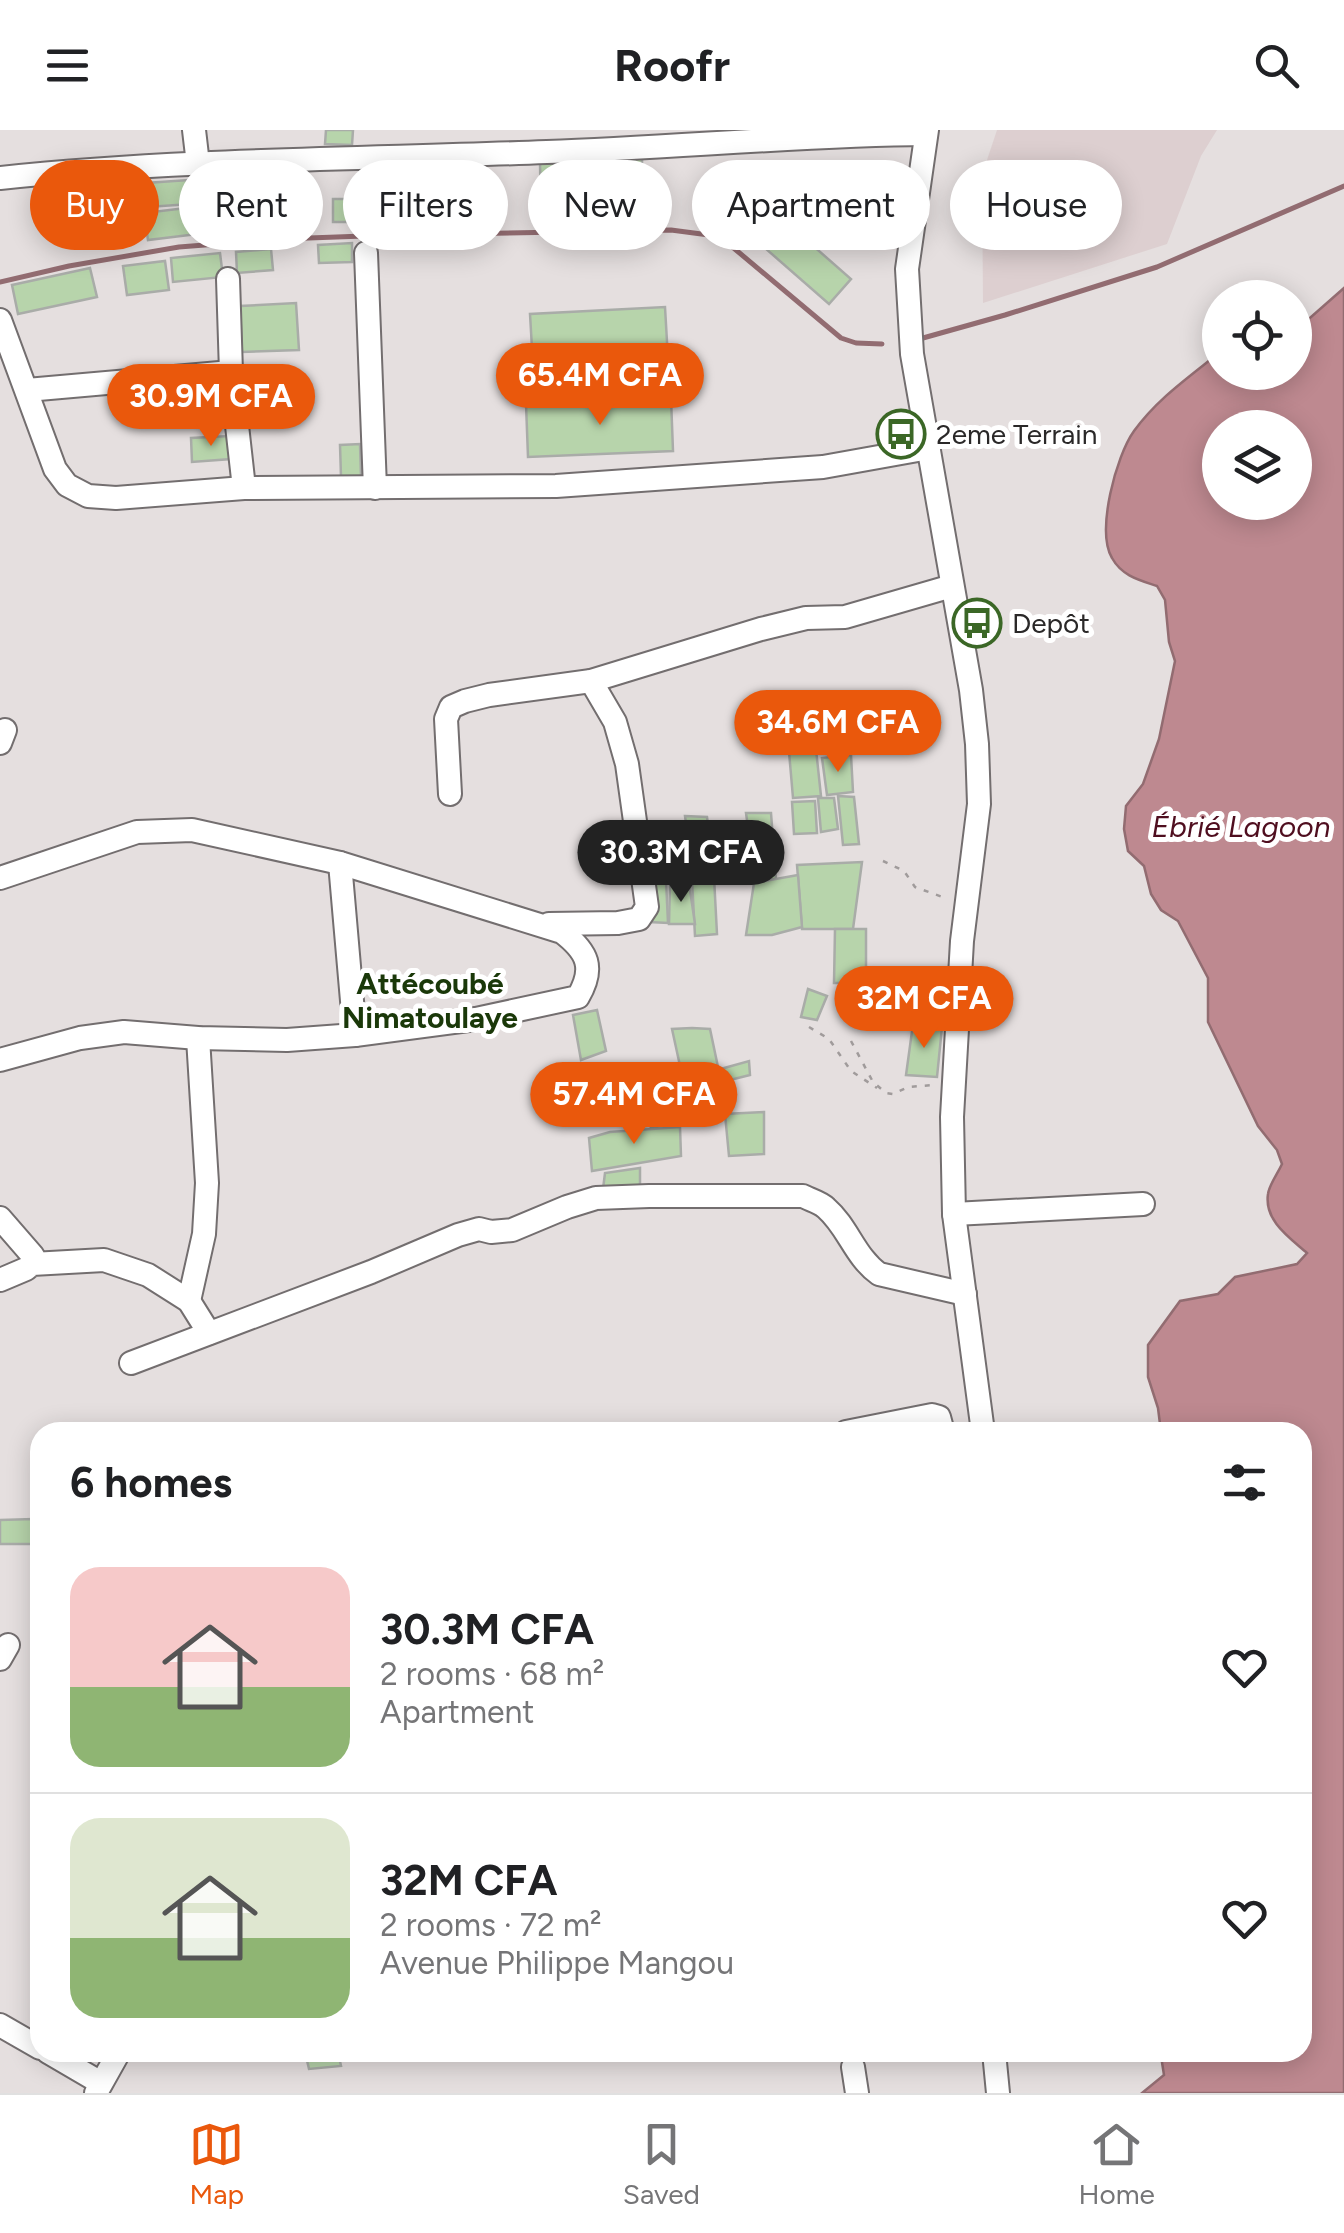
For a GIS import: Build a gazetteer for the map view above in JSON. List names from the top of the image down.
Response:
{
  "districts": ["Attécoubé Nimatoulaye"],
  "water": ["Ébrié Lagoon"],
  "places": {
    "bus stop": ["2eme Terrain", "Depôt"]
  },
  "page": {
    "header": "Roofr",
    "chip": [
      "Buy",
      "Rent",
      "Filters",
      "New",
      "Apartment",
      "House"
    ],
    "price": [
      "65.4M CFA",
      "30.9M CFA",
      "34.6M CFA",
      "30.3M CFA",
      "32M CFA",
      "57.4M CFA"
    ],
    "heading": "6 homes",
    "list": [
      {
        "name": "30.3M CFA",
        "note": "2 rooms · 68 m² · Apartment"
      },
      {
        "name": "32M CFA",
        "note": "2 rooms · 72 m² · Avenue Philippe Mangou"
      }
    ],
    "tabs": ["Map", "Saved", "Home"]
  }
}
